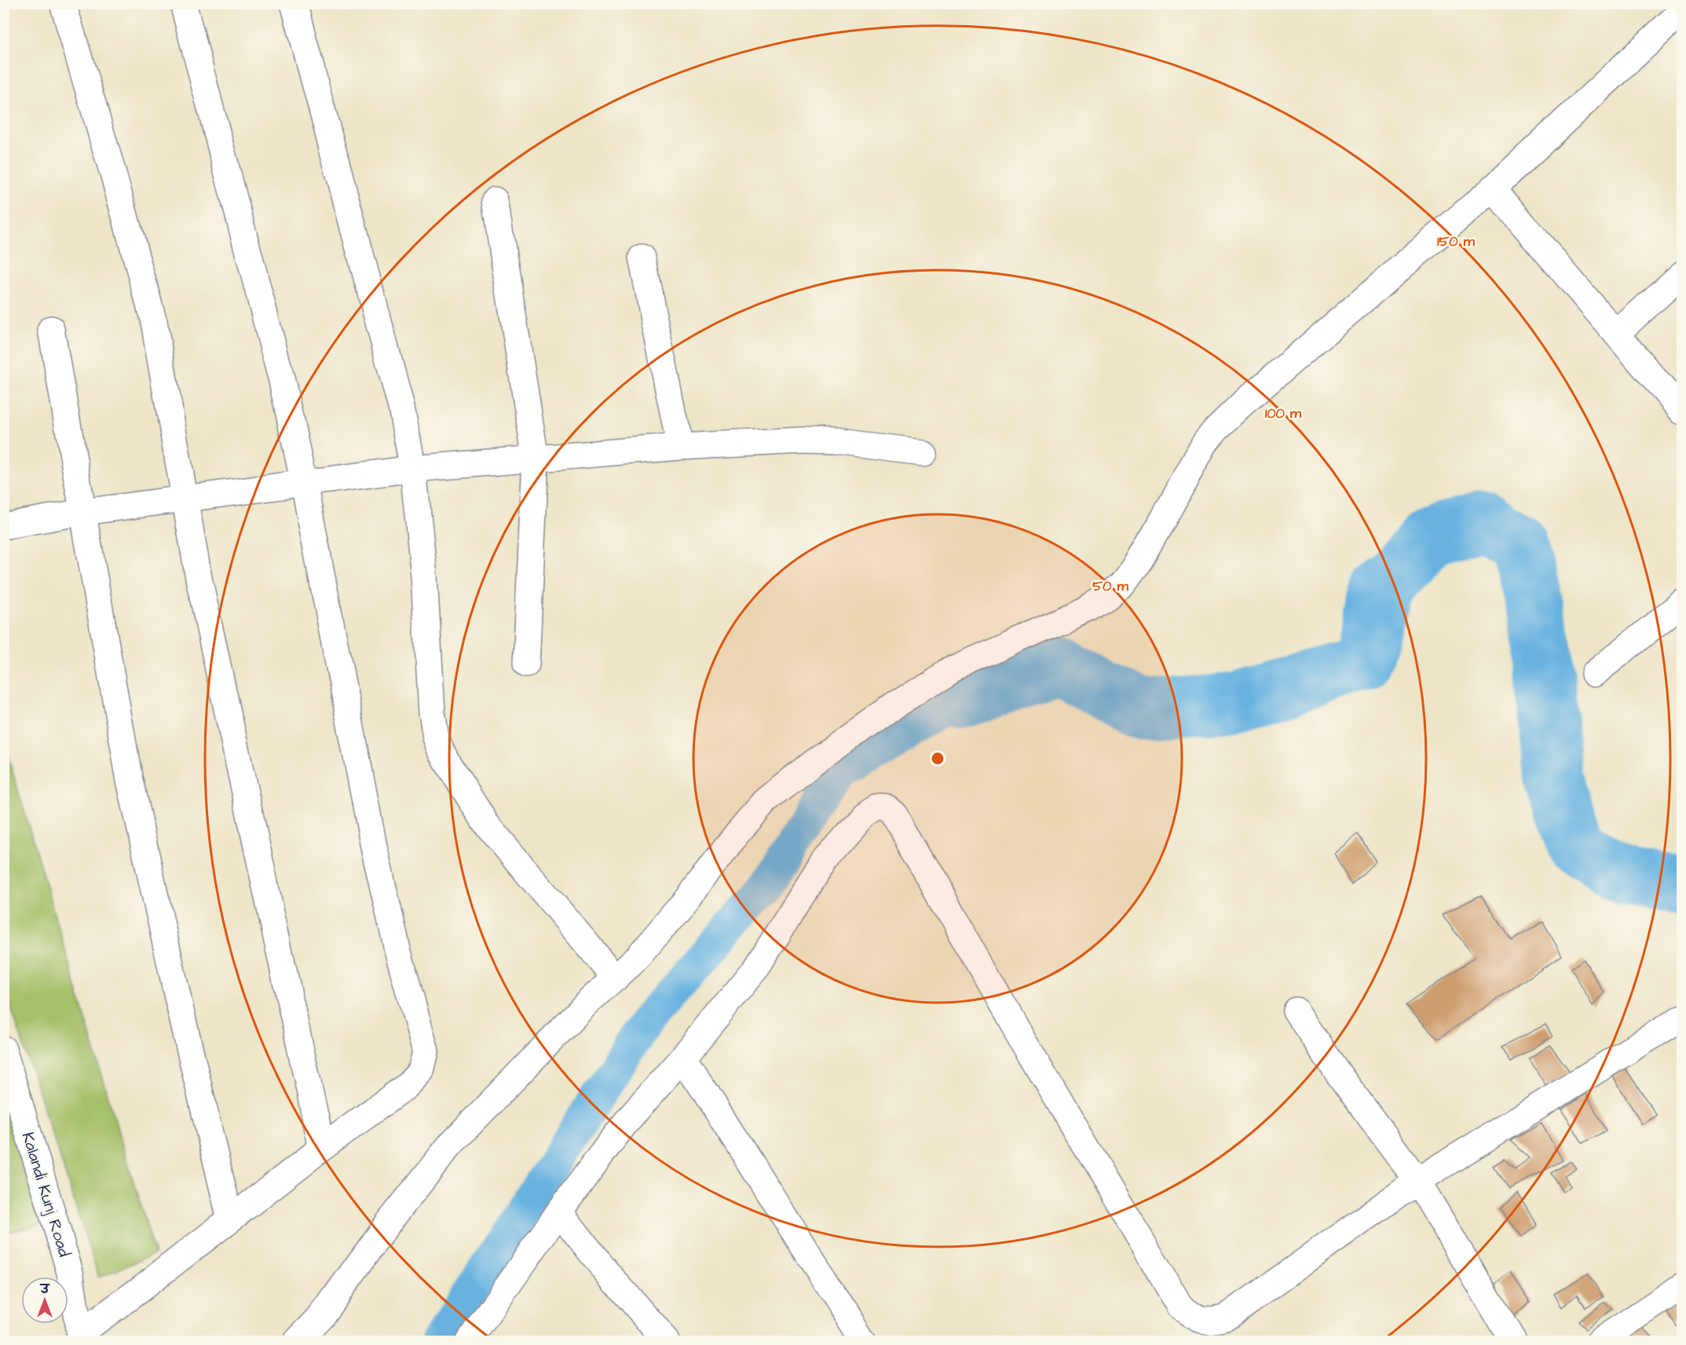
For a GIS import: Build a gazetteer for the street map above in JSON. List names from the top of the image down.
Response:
{
  "streets": {
    "street": ["Kalandi Kunj Road"]
  },
  "north": "top",
  "rings": ["150 m", "100 m", "50 m"]
}
